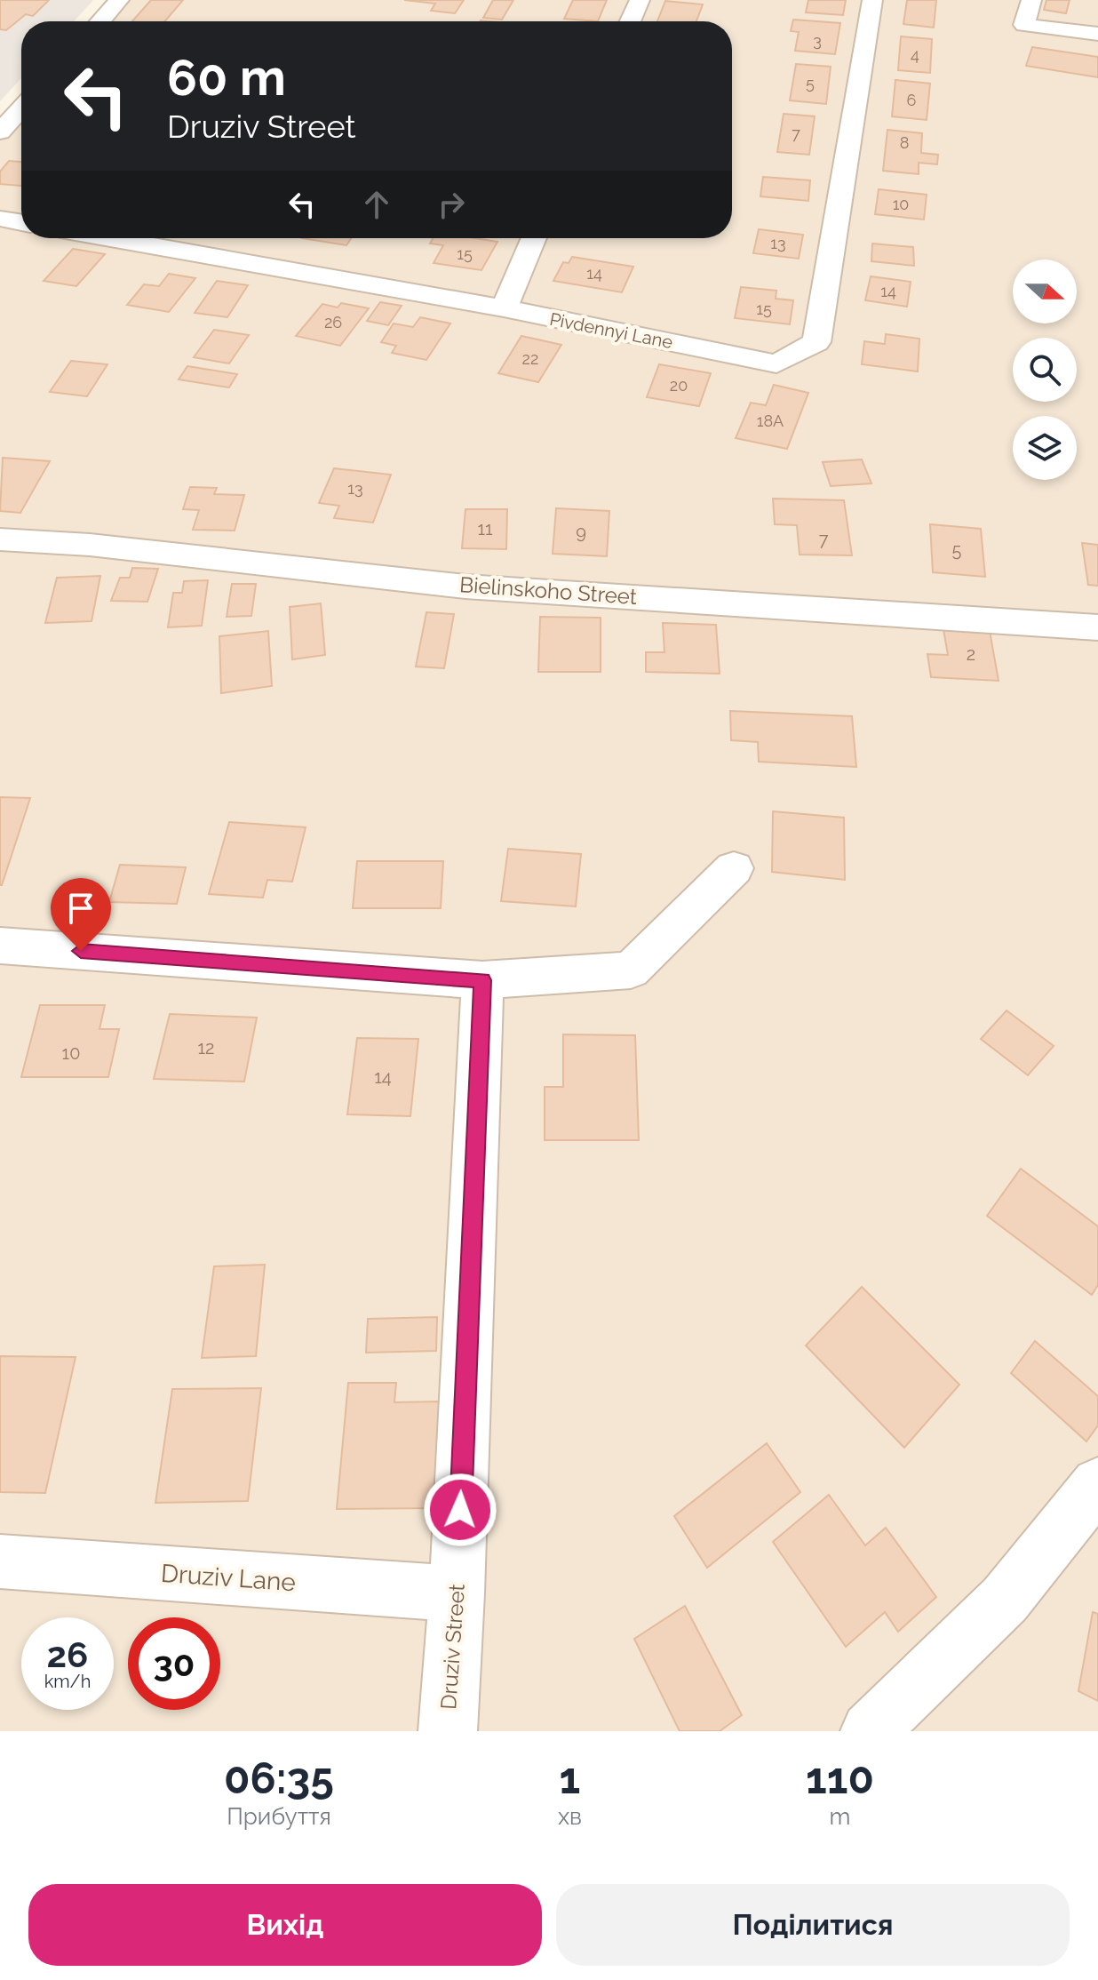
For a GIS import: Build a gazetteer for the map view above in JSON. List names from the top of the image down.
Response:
{
  "streets": {
    "street": [
      "Pivdennyi Lane",
      "Bielinskoho Street",
      "Druziv Lane",
      "Druziv Street"
    ]
  },
  "crossings": [
    ["Druziv Lane", "Druziv Street"]
  ],
  "house_numbers": [
    "3",
    "4",
    "5",
    "6",
    "7",
    "8",
    "10",
    "13",
    "15",
    "14",
    "14",
    "15",
    "26",
    "22",
    "20",
    "18А",
    "13",
    "11",
    "9",
    "7",
    "5",
    "2",
    "12",
    "10",
    "14"
  ],
  "north": "right",
  "page": {
    "turn": ["60 m", "Druziv Street"],
    "speed": "26 km/h",
    "limit": "30",
    "eta": [
      "06:35",
      "Прибуття",
      "1",
      "хв",
      "110",
      "m"
    ],
    "buttons": ["Вихід", "Поділитися"]
  }
}
